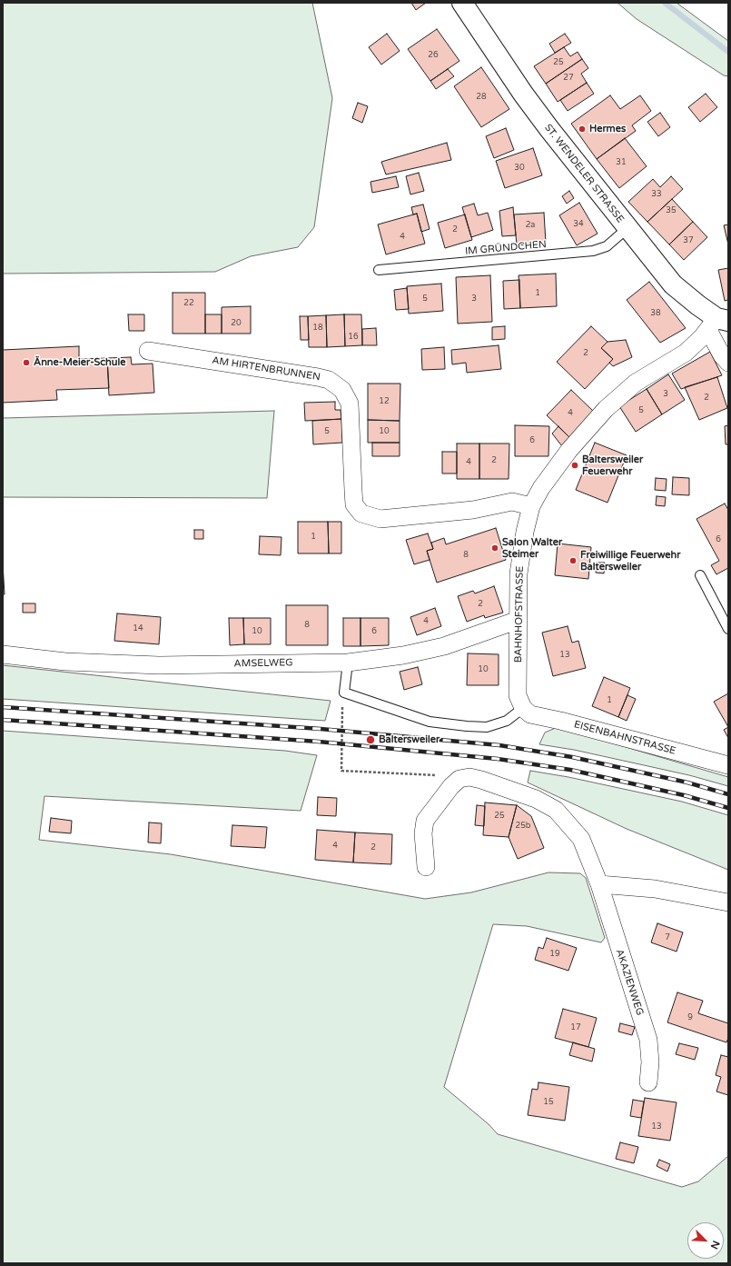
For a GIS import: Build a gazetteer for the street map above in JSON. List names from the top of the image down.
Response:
{
  "streets": {
    "main road": ["ST. WENDELER STRASSE"],
    "street": [
      "AM HIRTENBRUNNEN",
      "BAHNHOFSTRASSE",
      "AMSELWEG",
      "EISENBAHNSTRASSE",
      "AKAZIENWEG"
    ],
    "lane": ["IM GRÜNDCHEN"]
  },
  "crossings": [
    ["ST. WENDELER STRASSE", "IM GRÜNDCHEN"],
    ["ST. WENDELER STRASSE", "BAHNHOFSTRASSE"],
    ["AM HIRTENBRUNNEN", "BAHNHOFSTRASSE"],
    ["BAHNHOFSTRASSE", "AMSELWEG"],
    ["BAHNHOFSTRASSE", "EISENBAHNSTRASSE"]
  ],
  "places": [
    "Hermes",
    "Änne-Meier-Schule",
    "Baltersweiler Feuerwehr",
    "Salon Walter Steimer",
    "Freiwillige Feuerwehr Baltersweiler",
    "Baltersweiler"
  ],
  "house_numbers": [
    "26",
    "25",
    "27",
    "28",
    "31",
    "30",
    "33",
    "35",
    "34",
    "2a",
    "2",
    "4",
    "37",
    "1",
    "5",
    "3",
    "22",
    "38",
    "20",
    "18",
    "16",
    "2",
    "3",
    "2",
    "12",
    "5",
    "4",
    "5",
    "10",
    "6",
    "2",
    "4",
    "1",
    "6",
    "8",
    "2",
    "4",
    "8",
    "14",
    "10",
    "6",
    "13",
    "10",
    "1",
    "25",
    "25b",
    "4",
    "2",
    "7",
    "19",
    "9",
    "17",
    "15",
    "13"
  ],
  "north": "bottom right"
}
